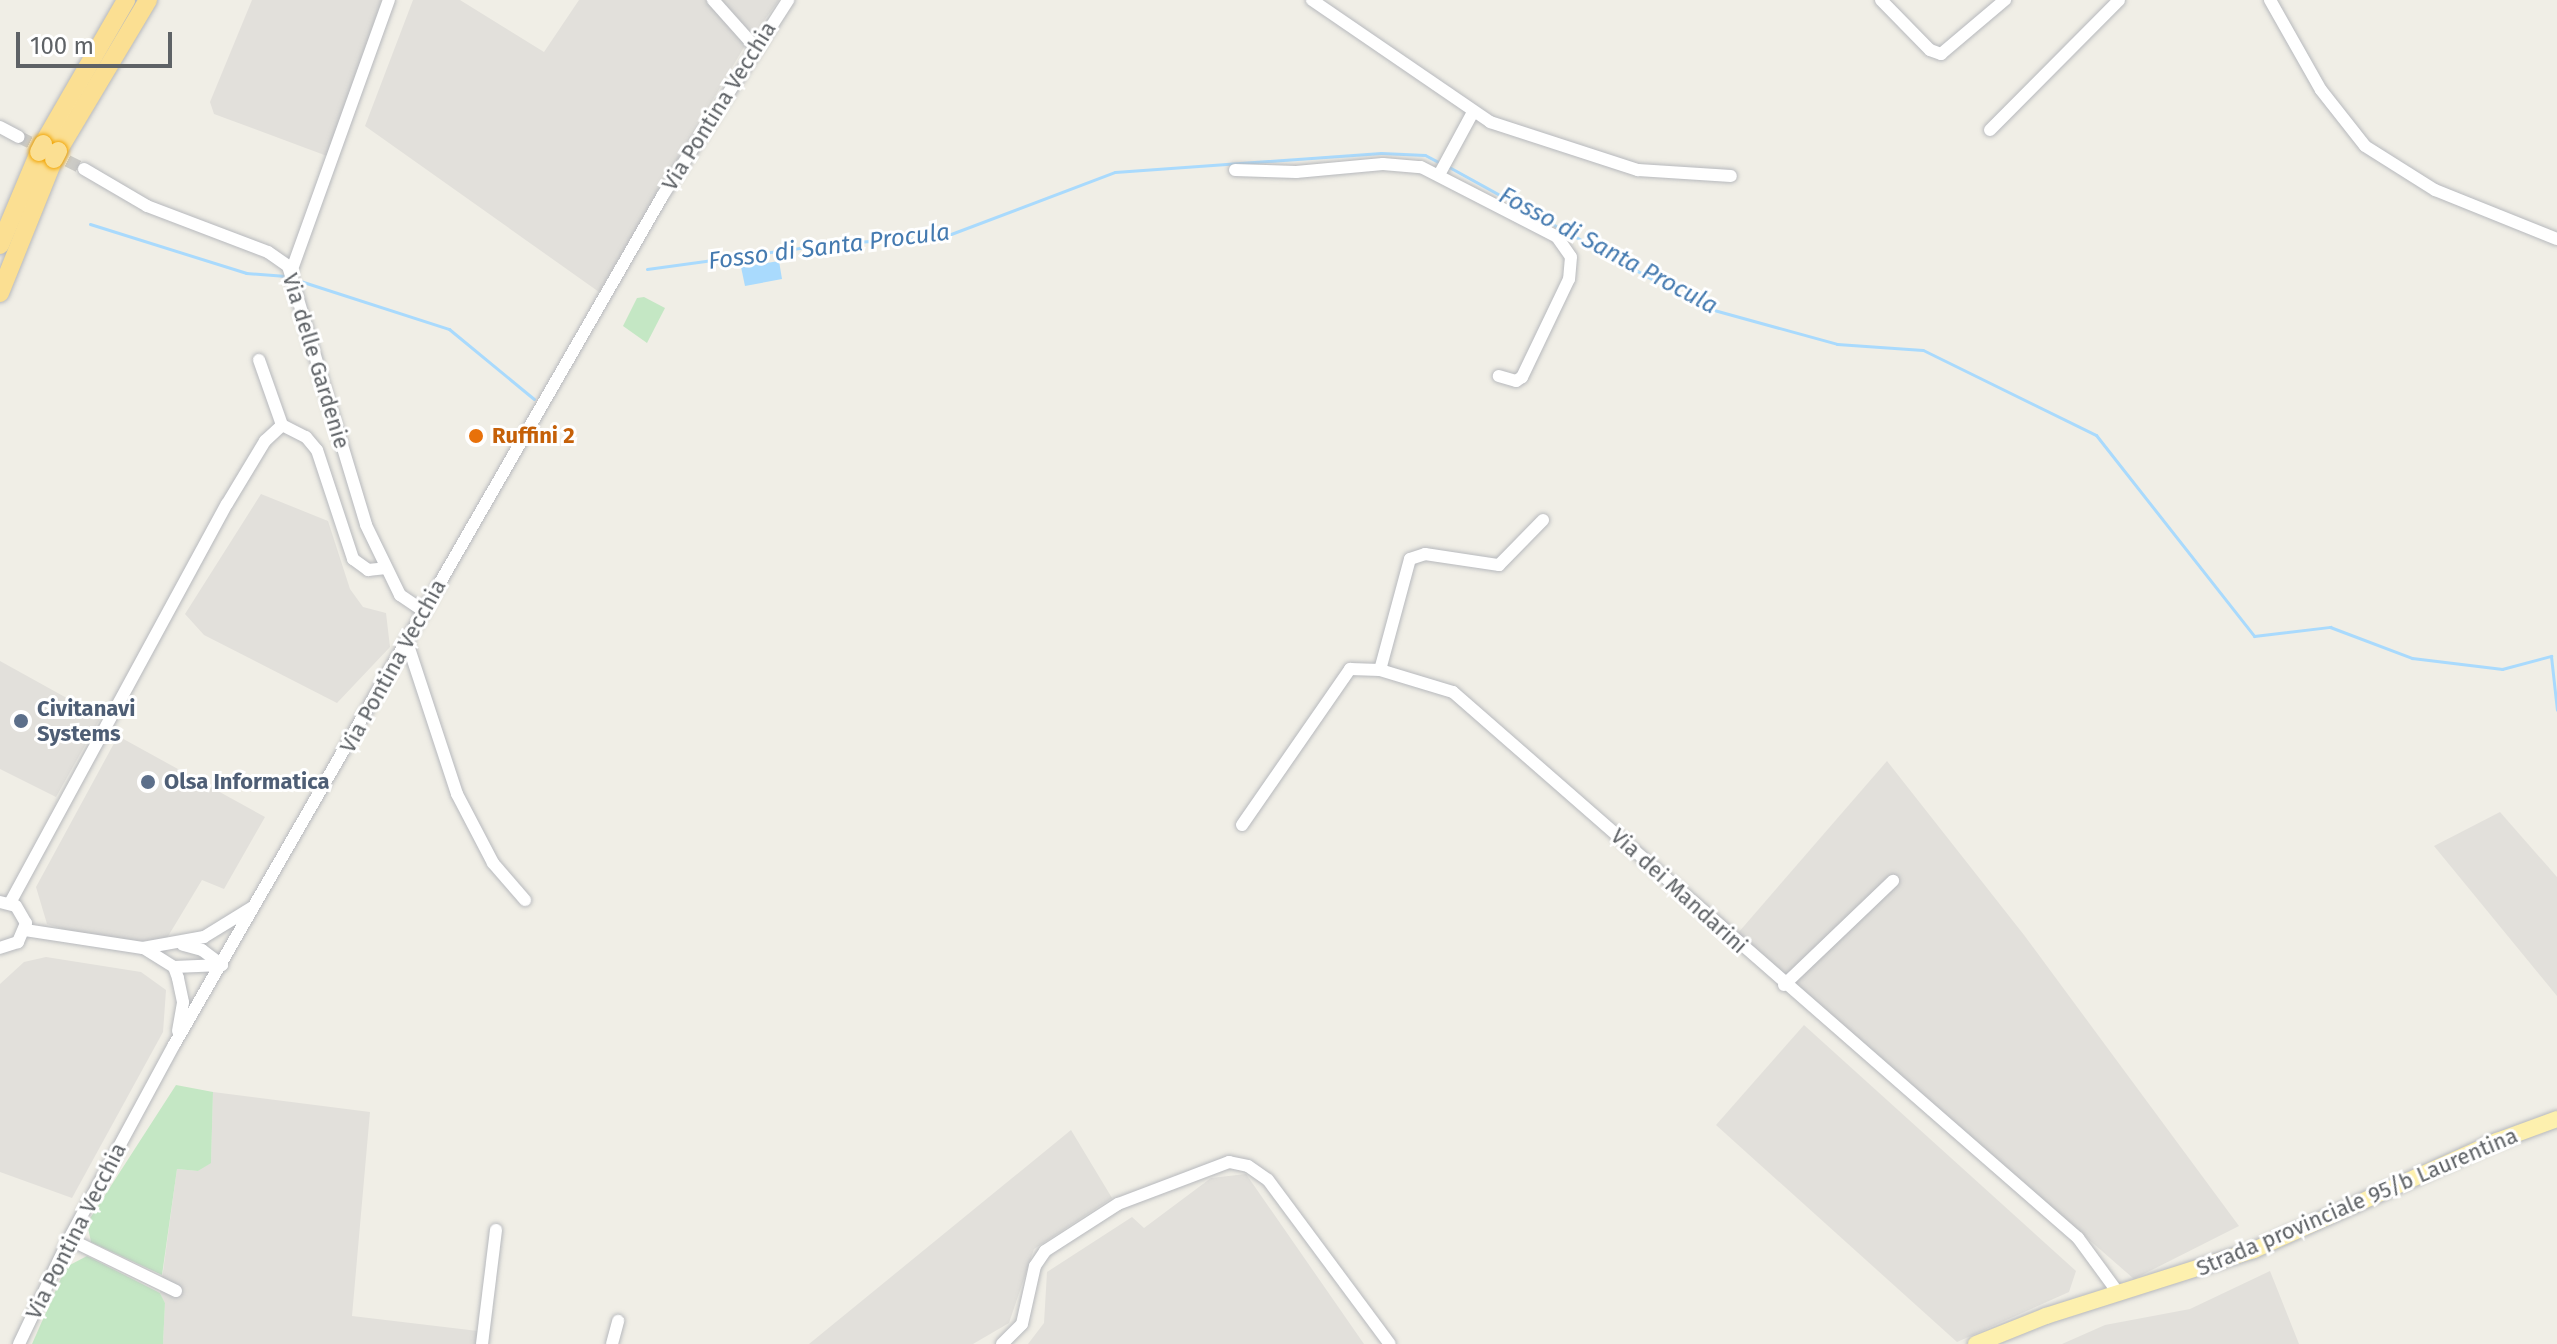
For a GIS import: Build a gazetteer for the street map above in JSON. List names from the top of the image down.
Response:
{
  "streets": {
    "main road": ["Strada provinciale 95/b Laurentina"],
    "street": ["Via Pontina Vecchia", "Via delle Gardenie", "Via dei Mandarini"]
  },
  "crossings": [
    ["Via Pontina Vecchia", "Via delle Gardenie"],
    ["Via dei Mandarini", "Strada provinciale 95/b Laurentina"]
  ],
  "water": ["Fosso di Santa Procula"],
  "places": ["Ruffini 2", "Civitanavi Systems", "Olsa Informatica"],
  "scale_bar": "100 m"
}
